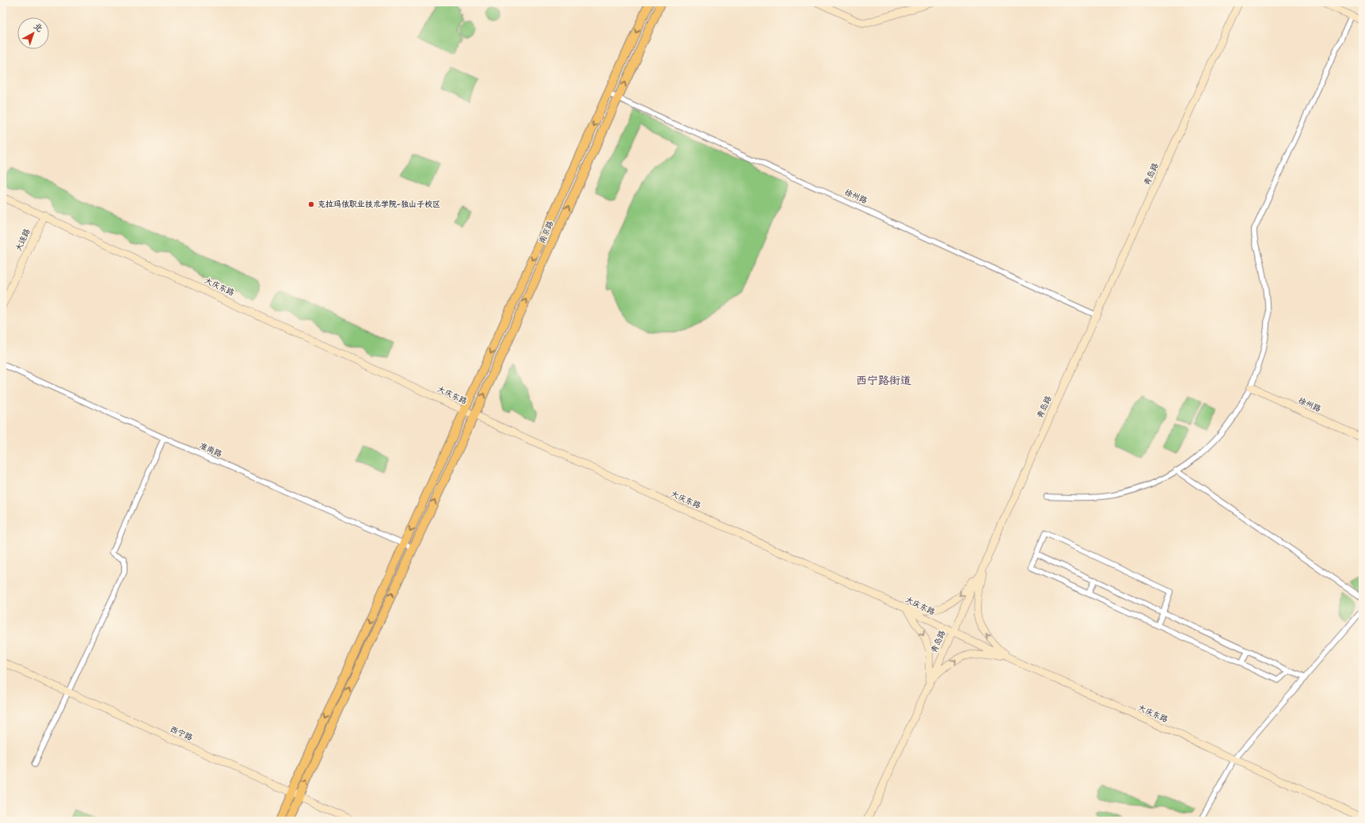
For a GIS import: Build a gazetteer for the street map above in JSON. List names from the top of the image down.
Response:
{
  "streets": {
    "main road": ["南京路"],
    "street": [
      "青岛路",
      "徐州路",
      "大连路",
      "大庆东路",
      "准南路",
      "西宁路"
    ]
  },
  "crossings": [
    ["青岛路", "徐州路"],
    ["青岛路", "大庆东路"],
    ["徐州路", "南京路"],
    ["南京路", "大庆东路"],
    ["南京路", "准南路"],
    ["南京路", "西宁路"],
    ["大连路", "大庆东路"]
  ],
  "districts": ["西宁路街道"],
  "places": ["克拉玛依职业技术学院-独山子校区"],
  "north": "top right"
}
